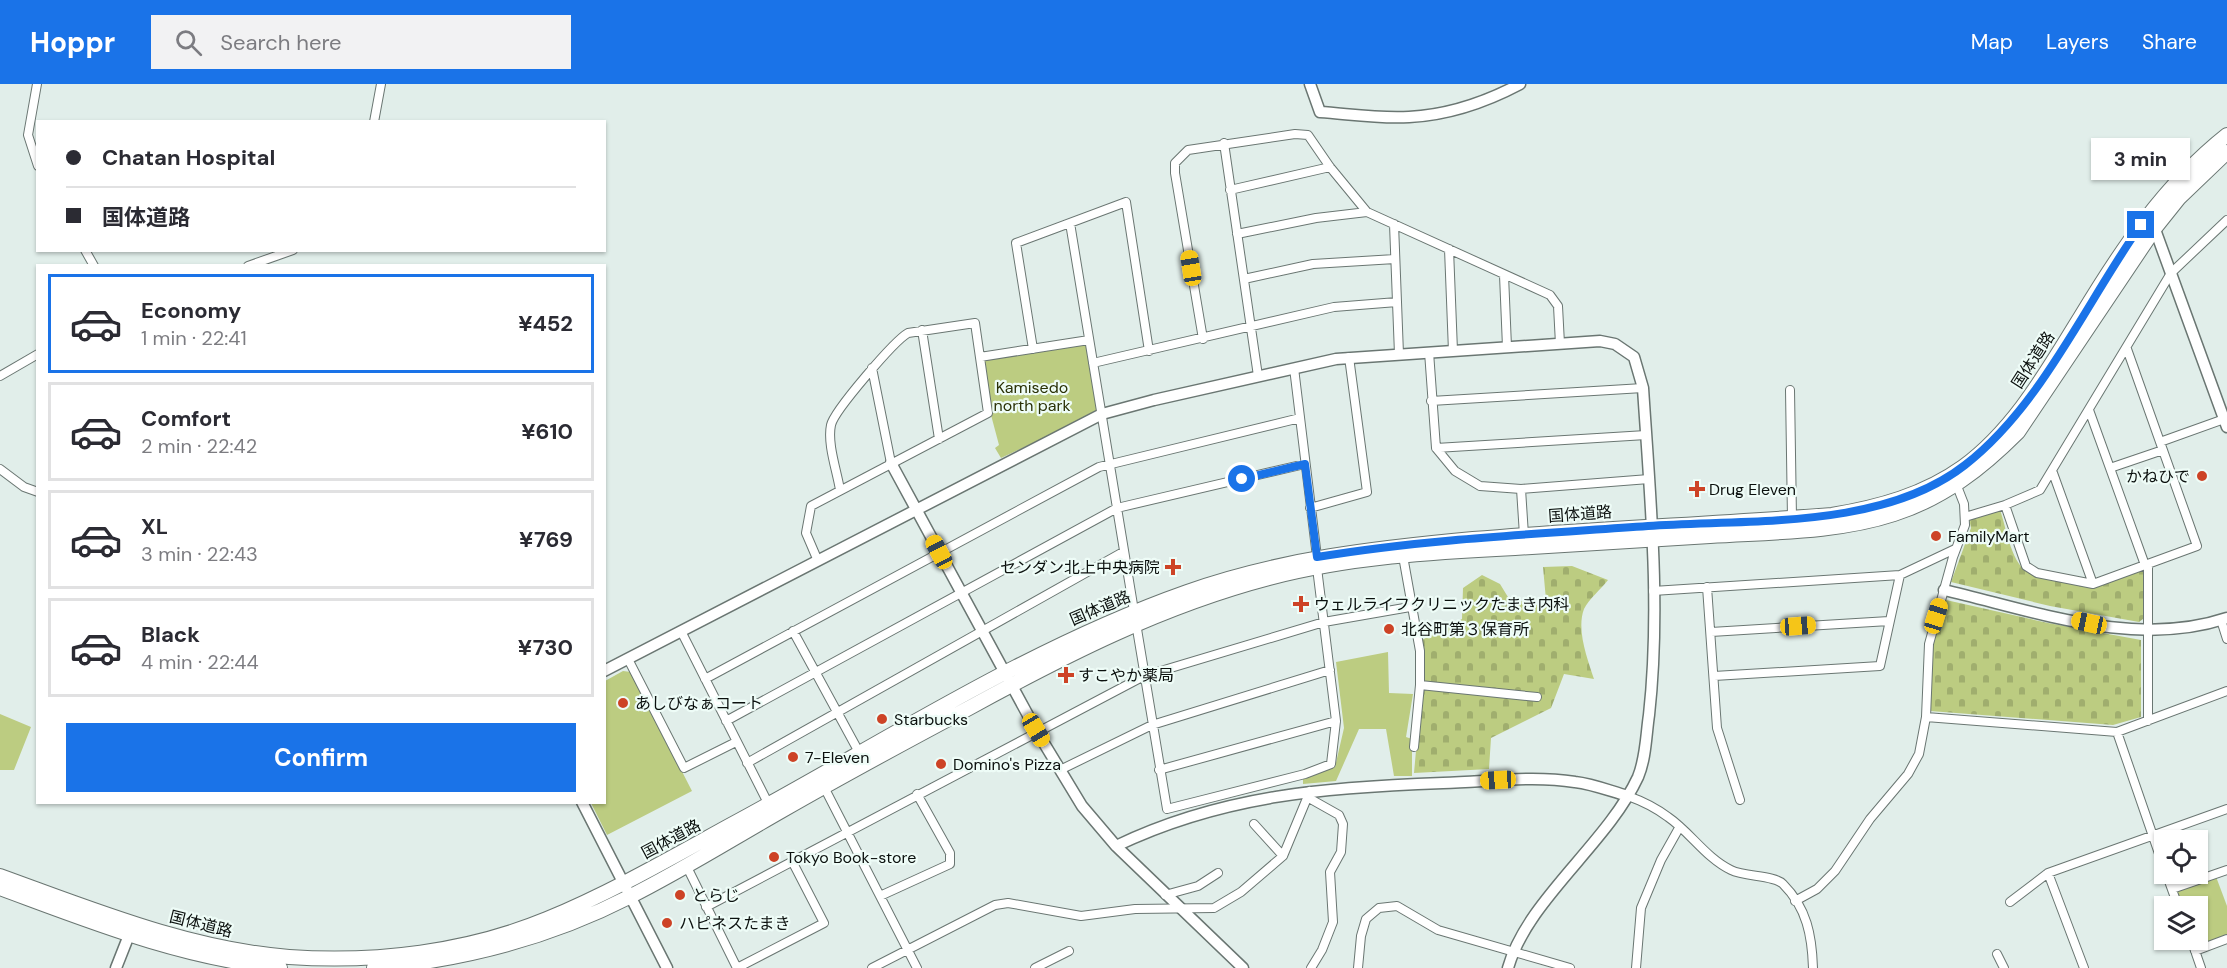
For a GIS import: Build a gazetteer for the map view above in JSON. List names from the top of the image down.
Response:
{
  "streets": {
    "main road": ["国体道路"]
  },
  "parks": ["Kamisedo north park"],
  "places": {
    "other": [
      "かねひで",
      "FamilyMart",
      "北谷町第３保育所",
      "あしびなぁコート",
      "Starbucks",
      "7-Eleven",
      "Domino's Pizza",
      "Tokyo Book-store",
      "とらじ",
      "ハピネスたまき"
    ],
    "health": [
      "Drug Eleven",
      "センダン北上中央病院",
      "ウェルライフクリニックたまき内科",
      "すこやか薬局"
    ]
  },
  "page": {
    "header": "Hoppr",
    "search": "Search here",
    "nav": ["Map", "Layers", "Share"],
    "banner": ["Chatan Hospital", "国体道路"],
    "bubble": "3 min",
    "list": [
      {
        "name": "Economy",
        "note": "1 min · 22:41",
        "value": "¥452"
      },
      {
        "name": "Comfort",
        "note": "2 min · 22:42",
        "value": "¥610"
      },
      {
        "name": "XL",
        "note": "3 min · 22:43",
        "value": "¥769"
      },
      {
        "name": "Black",
        "note": "4 min · 22:44",
        "value": "¥730"
      }
    ],
    "buttons": "Confirm"
  }
}
